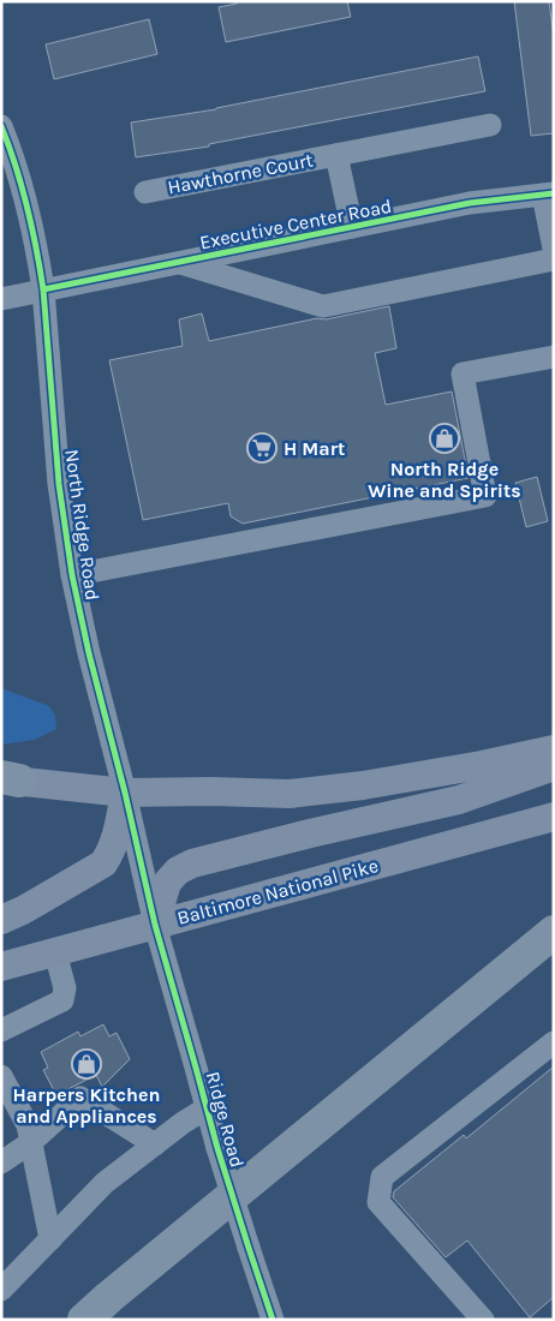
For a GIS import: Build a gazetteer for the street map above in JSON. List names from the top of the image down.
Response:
{
  "streets": {
    "main road": ["Baltimore National Pike"],
    "street": [
      "Hawthorne Court",
      "Executive Center Road",
      "North Ridge Road",
      "Ridge Road"
    ]
  },
  "crossings": [
    ["Hawthorne Court", "Executive Center Road"],
    ["Executive Center Road", "North Ridge Road"],
    ["North Ridge Road", "Baltimore National Pike"],
    ["North Ridge Road", "Ridge Road"],
    ["Baltimore National Pike", "Ridge Road"]
  ],
  "places": {
    "shop": ["North Ridge Wine and Spirits", "Harpers Kitchen and Appliances"],
    "supermarket": ["H Mart"]
  }
}
